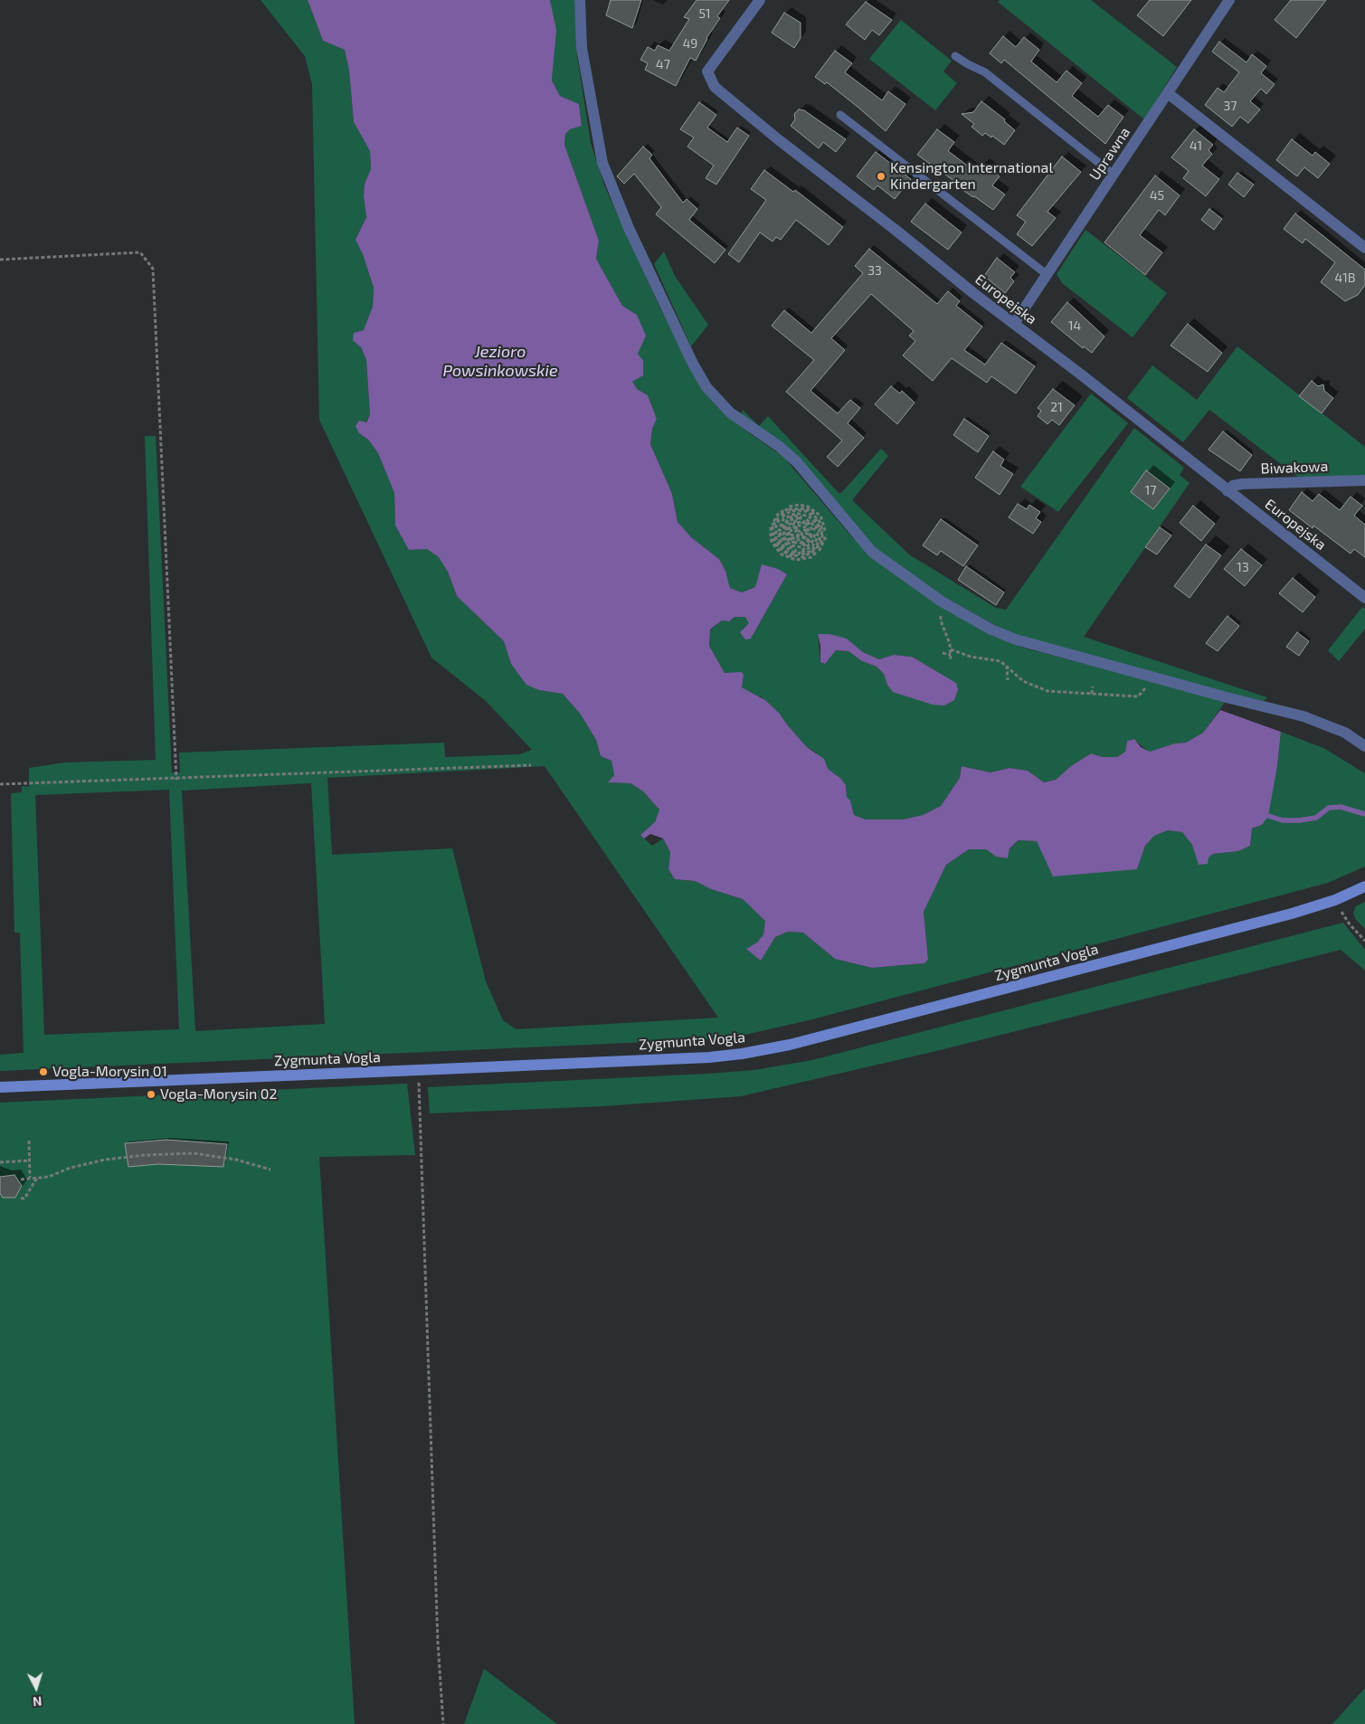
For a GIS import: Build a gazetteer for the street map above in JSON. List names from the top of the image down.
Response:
{
  "streets": {
    "street": [
      "Uprawna",
      "Europejska",
      "Biwakowa",
      "Zygmunta Vogla"
    ]
  },
  "crossings": [
    ["Uprawna", "Europejska"],
    ["Europejska", "Biwakowa"]
  ],
  "water": ["Jezioro Powsinkowskie"],
  "places": ["Kensington International Kindergarten", "Vogla-Morysin 01", "Vogla-Morysin 02"],
  "house_numbers": [
    "51",
    "49",
    "47",
    "37",
    "41",
    "45",
    "33",
    "41B",
    "14",
    "21",
    "17",
    "13"
  ],
  "north": "bottom"
}
